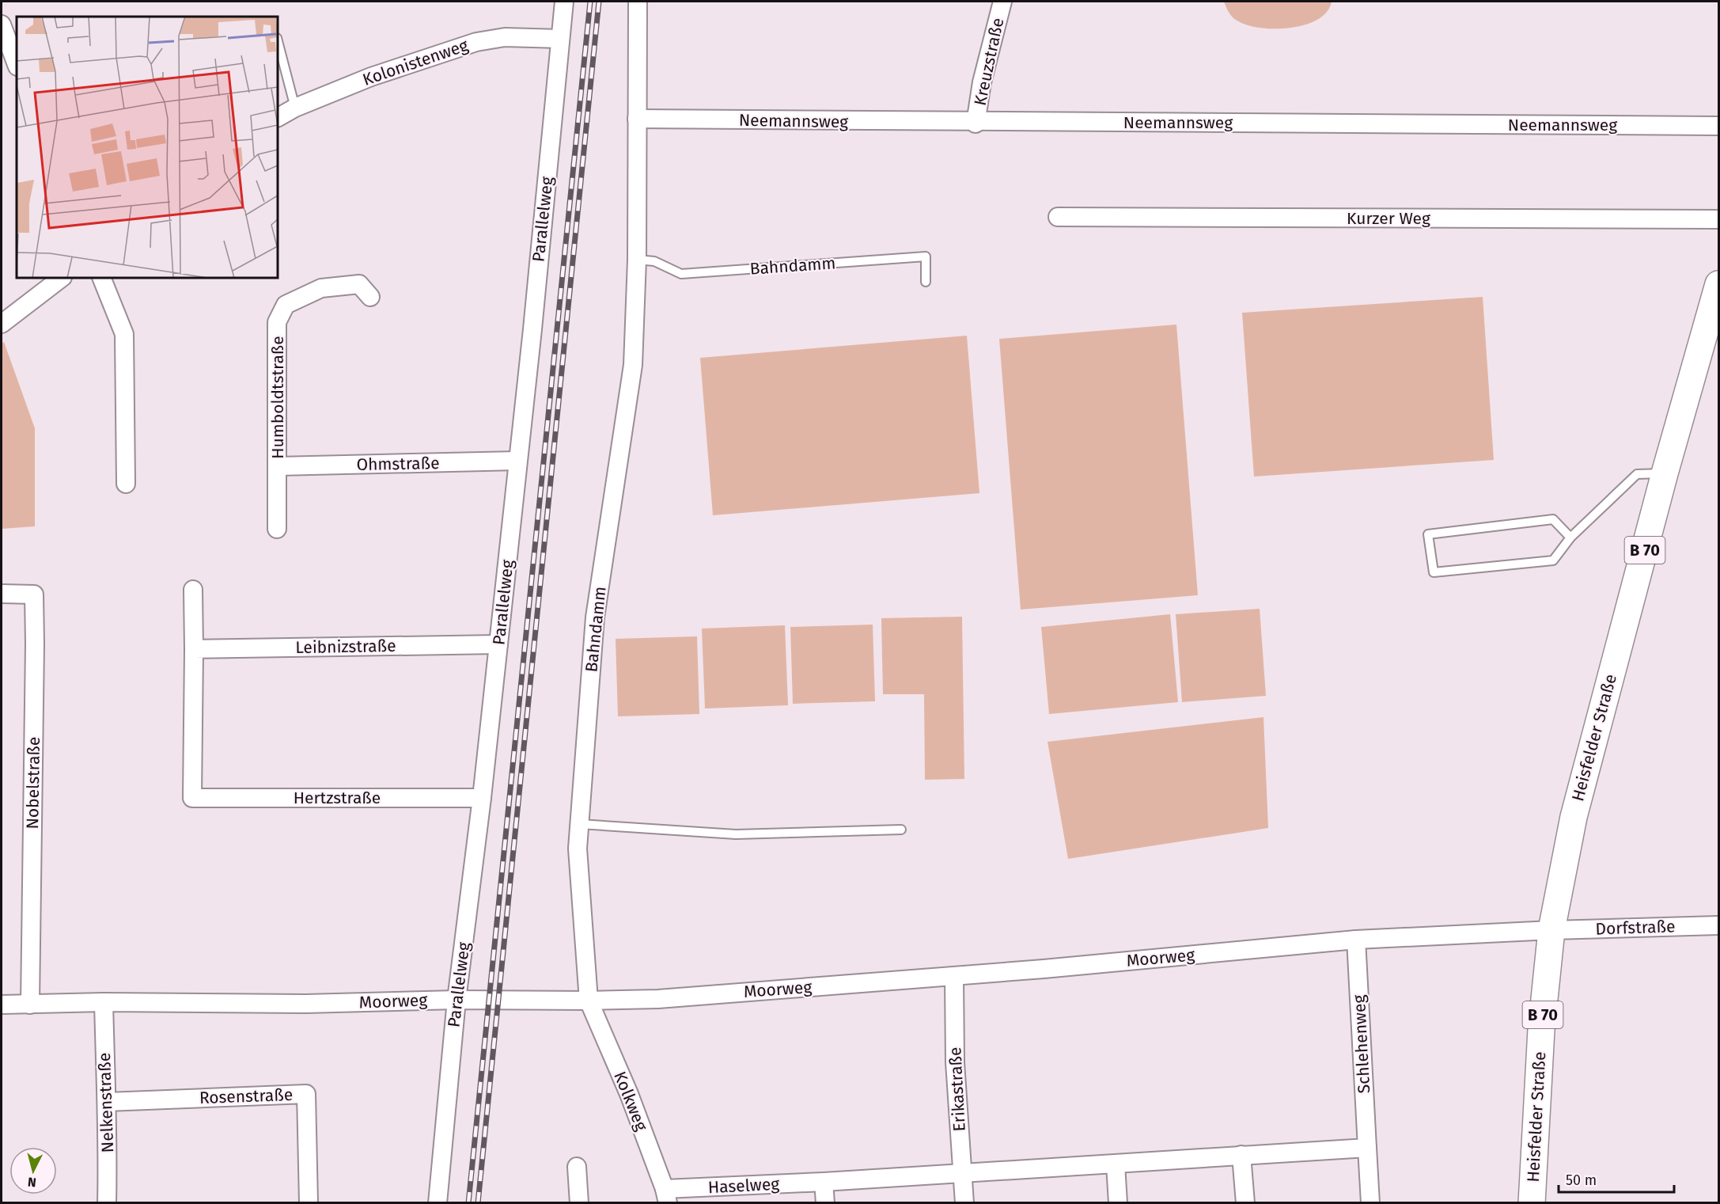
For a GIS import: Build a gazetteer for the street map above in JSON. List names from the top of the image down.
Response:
{
  "streets": {
    "main road": ["B 70", "Heisfelder Straße"],
    "street": [
      "Kreuzstraße",
      "Kolonistenweg",
      "Neemannsweg",
      "Kurzer Weg",
      "Parallelweg",
      "Bahndamm",
      "Humboldtstraße",
      "Ohmstraße",
      "Leibnizstraße",
      "Nobelstraße",
      "Hertzstraße",
      "Dorfstraße",
      "Moorweg",
      "Schlehenweg",
      "Erikastraße",
      "Rosenstraße",
      "Kolkweg",
      "Nelkenstraße",
      "Haselweg"
    ]
  },
  "crossings": [
    ["Kreuzstraße", "Neemannsweg"],
    ["Kolonistenweg", "Parallelweg"],
    ["Neemannsweg", "Bahndamm"],
    ["Parallelweg", "Ohmstraße"],
    ["Parallelweg", "Leibnizstraße"],
    ["Parallelweg", "Hertzstraße"],
    ["Parallelweg", "Moorweg"],
    ["Bahndamm", "Moorweg"],
    ["Bahndamm", "Kolkweg"],
    ["Humboldtstraße", "Ohmstraße"],
    ["Leibnizstraße", "Hertzstraße"],
    ["Heisfelder Straße", "Dorfstraße"],
    ["Heisfelder Straße", "Moorweg"],
    ["Nobelstraße", "Moorweg"],
    ["Dorfstraße", "Moorweg"],
    ["Moorweg", "Schlehenweg"],
    ["Moorweg", "Erikastraße"],
    ["Moorweg", "Kolkweg"],
    ["Moorweg", "Nelkenstraße"],
    ["Erikastraße", "Haselweg"],
    ["Rosenstraße", "Nelkenstraße"],
    ["Kolkweg", "Haselweg"]
  ],
  "scale_bar": "50 m",
  "north": "bottom"
}
